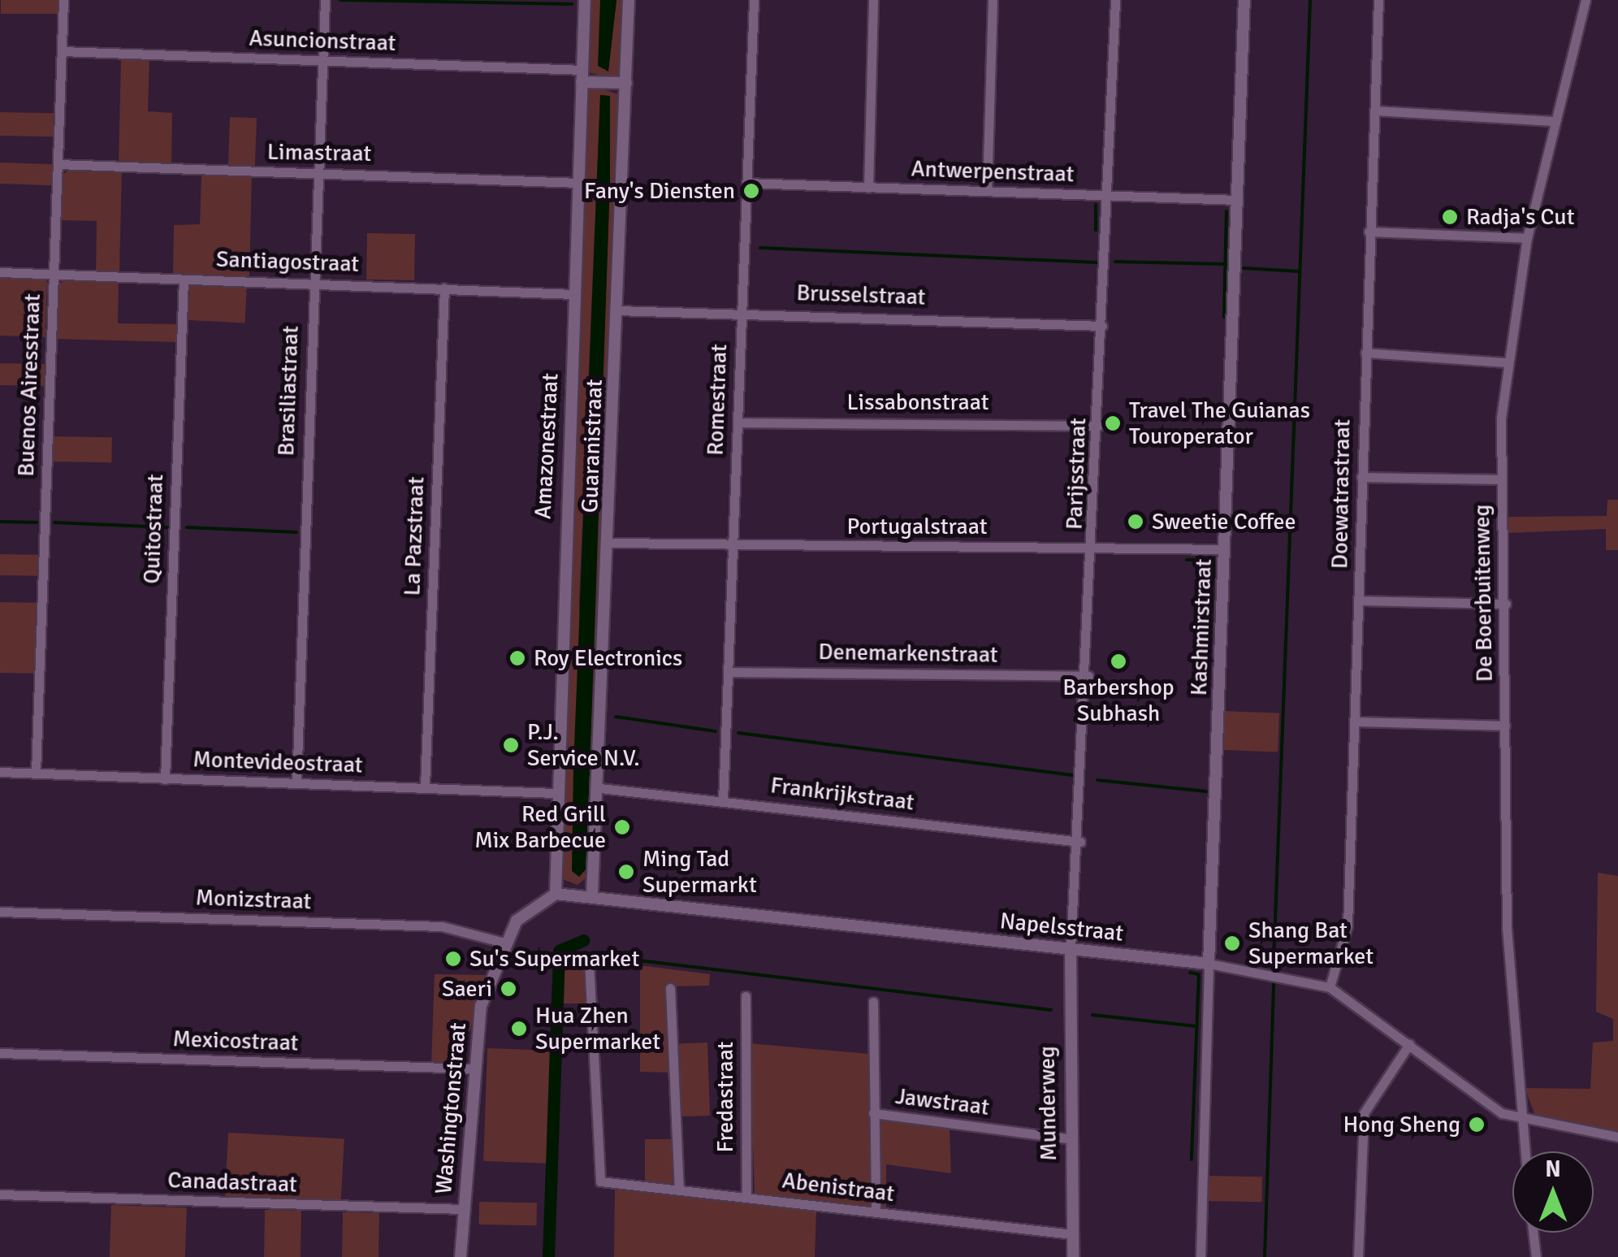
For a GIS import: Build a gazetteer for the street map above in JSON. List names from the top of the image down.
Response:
{
  "streets": {
    "street": [
      "Asuncionstraat",
      "Limastraat",
      "Antwerpenstraat",
      "Santiagostraat",
      "Brusselstraat",
      "Buenos Airesstraat",
      "Brasiliastraat",
      "Romestraat",
      "Lissabonstraat",
      "Amazonestraat",
      "Guaranistraat",
      "Parijsstraat",
      "Doewatrastraat",
      "Portugalstraat",
      "Quitostraat",
      "La Pazstraat",
      "De Boerbuitenweg",
      "Kashmirstraat",
      "Denemarkenstraat",
      "Montevideostraat",
      "Frankrijkstraat",
      "Monizstraat",
      "Napelsstraat",
      "Mexicostraat",
      "Fredastraat",
      "Jawstraat",
      "Munderweg",
      "Washingtonstraat",
      "Canadastraat",
      "Abenistraat"
    ]
  },
  "crossings": [
    ["Asuncionstraat", "Buenos Airesstraat"],
    ["Asuncionstraat", "Brasiliastraat"],
    ["Asuncionstraat", "Amazonestraat"],
    ["Limastraat", "Buenos Airesstraat"],
    ["Limastraat", "Brasiliastraat"],
    ["Limastraat", "Amazonestraat"],
    ["Antwerpenstraat", "Romestraat"],
    ["Antwerpenstraat", "Parijsstraat"],
    ["Antwerpenstraat", "Kashmirstraat"],
    ["Santiagostraat", "Buenos Airesstraat"],
    ["Santiagostraat", "Brasiliastraat"],
    ["Santiagostraat", "Amazonestraat"],
    ["Santiagostraat", "Quitostraat"],
    ["Santiagostraat", "La Pazstraat"],
    ["Brusselstraat", "Romestraat"],
    ["Brusselstraat", "Guaranistraat"],
    ["Brusselstraat", "Parijsstraat"],
    ["Buenos Airesstraat", "Montevideostraat"],
    ["Brasiliastraat", "Montevideostraat"],
    ["Romestraat", "Lissabonstraat"],
    ["Romestraat", "Portugalstraat"],
    ["Romestraat", "Denemarkenstraat"],
    ["Romestraat", "Frankrijkstraat"],
    ["Lissabonstraat", "Parijsstraat"],
    ["Amazonestraat", "Montevideostraat"],
    ["Amazonestraat", "Napelsstraat"],
    ["Amazonestraat", "Washingtonstraat"],
    ["Guaranistraat", "Portugalstraat"],
    ["Guaranistraat", "Frankrijkstraat"],
    ["Guaranistraat", "Napelsstraat"],
    ["Parijsstraat", "Portugalstraat"],
    ["Parijsstraat", "Denemarkenstraat"],
    ["Parijsstraat", "Frankrijkstraat"],
    ["Parijsstraat", "Napelsstraat"],
    ["Parijsstraat", "Munderweg"],
    ["Doewatrastraat", "Napelsstraat"],
    ["Portugalstraat", "Kashmirstraat"],
    ["Quitostraat", "Montevideostraat"],
    ["La Pazstraat", "Montevideostraat"],
    ["De Boerbuitenweg", "Napelsstraat"],
    ["Kashmirstraat", "Napelsstraat"],
    ["Monizstraat", "Washingtonstraat"],
    ["Napelsstraat", "Munderweg"],
    ["Napelsstraat", "Washingtonstraat"],
    ["Mexicostraat", "Washingtonstraat"],
    ["Fredastraat", "Abenistraat"],
    ["Jawstraat", "Munderweg"],
    ["Munderweg", "Abenistraat"],
    ["Washingtonstraat", "Canadastraat"]
  ],
  "places": [
    "Fany's Diensten",
    "Radja's Cut",
    "Travel The Guianas Touroperator",
    "Sweetie Coffee",
    "Roy Electronics",
    "Barbershop Subhash",
    "P.J. Service N.V.",
    "Red Grill Mix Barbecue",
    "Ming Tad Supermarkt",
    "Shang Bat Supermarket",
    "Su's Supermarket",
    "Saeri",
    "Hua Zhen Supermarket",
    "Hong Sheng"
  ],
  "north": "top"
}
